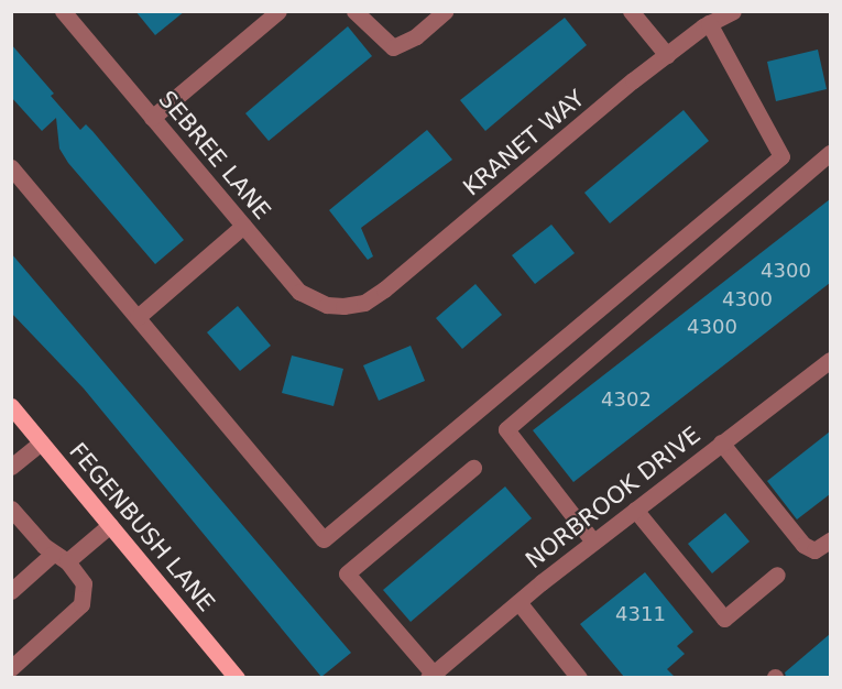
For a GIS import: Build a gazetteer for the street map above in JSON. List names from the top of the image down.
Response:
{
  "streets": {
    "main road": ["FEGENBUSH LANE"],
    "street": ["KRANET WAY", "SEBREE LANE", "NORBROOK DRIVE"]
  },
  "crossings": [
    ["KRANET WAY", "SEBREE LANE"]
  ],
  "house_numbers": [
    "4300",
    "4300",
    "4300",
    "4302",
    "4311"
  ]
}
